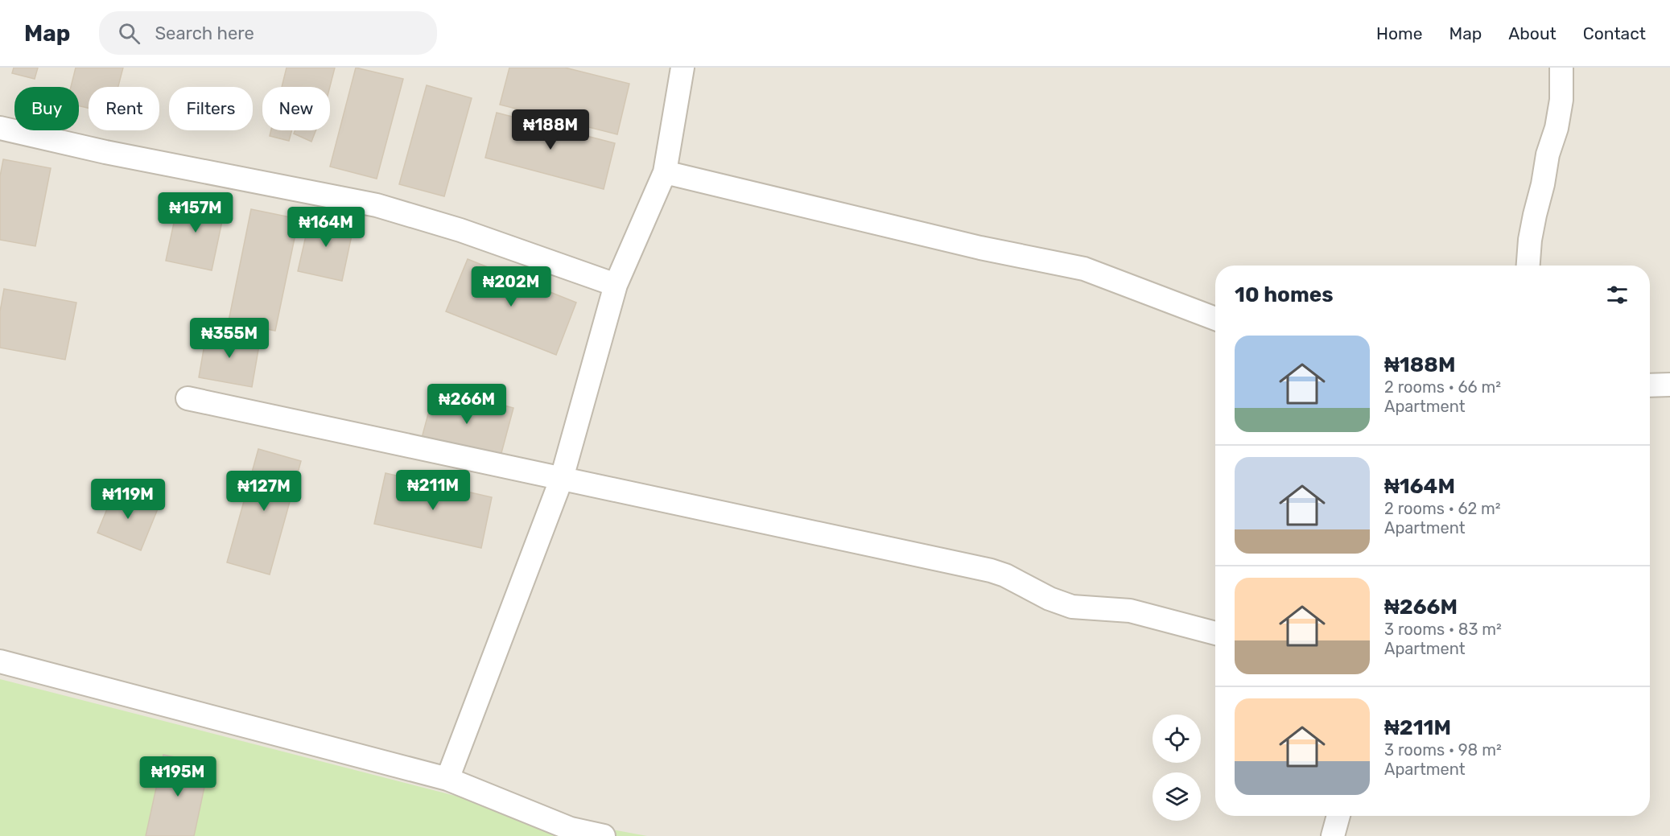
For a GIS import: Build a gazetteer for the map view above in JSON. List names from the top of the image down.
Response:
{
  "page": {
    "header": "Map",
    "search": "Search here",
    "nav": [
      "Home",
      "Map",
      "About",
      "Contact"
    ],
    "chip": [
      "Buy",
      "Rent",
      "Filters",
      "New"
    ],
    "price": [
      "₦188M",
      "₦157M",
      "₦164M",
      "₦202M",
      "₦355M",
      "₦266M",
      "₦211M",
      "₦127M",
      "₦119M",
      "₦195M"
    ],
    "heading": "10 homes",
    "list": [
      {
        "name": "₦188M",
        "note": "2 rooms · 66 m² · Apartment"
      },
      {
        "name": "₦164M",
        "note": "2 rooms · 62 m² · Apartment"
      },
      {
        "name": "₦266M",
        "note": "3 rooms · 83 m² · Apartment"
      },
      {
        "name": "₦211M",
        "note": "3 rooms · 98 m² · Apartment"
      }
    ]
  }
}
